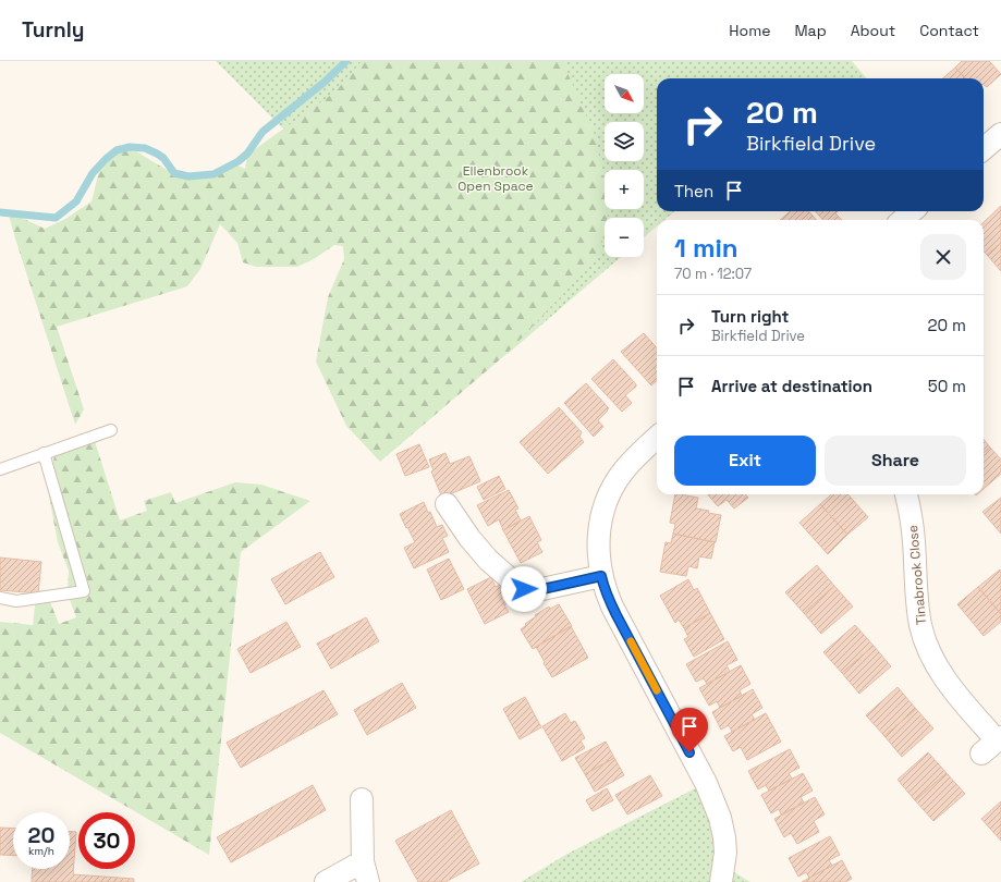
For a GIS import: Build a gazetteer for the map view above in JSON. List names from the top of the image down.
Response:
{
  "streets": {
    "street": ["Tinabrook Close"]
  },
  "parks": ["Ellenbrook Open Space"],
  "north": "bottom right",
  "page": {
    "header": "Turnly",
    "nav": [
      "Home",
      "Map",
      "About",
      "Contact"
    ],
    "map_buttons": ["+", "−"],
    "turn": ["20 m", "Birkfield Drive"],
    "then": "Then",
    "heading": ["1 min", "70 m · 12:07"],
    "list": [
      {
        "name": "Turn right",
        "note": "Birkfield Drive",
        "value": "20 m"
      },
      {
        "name": "Arrive at destination",
        "value": "50 m"
      }
    ],
    "buttons": ["Exit", "Share"],
    "speed": "20 km/h",
    "limit": "30"
  }
}
